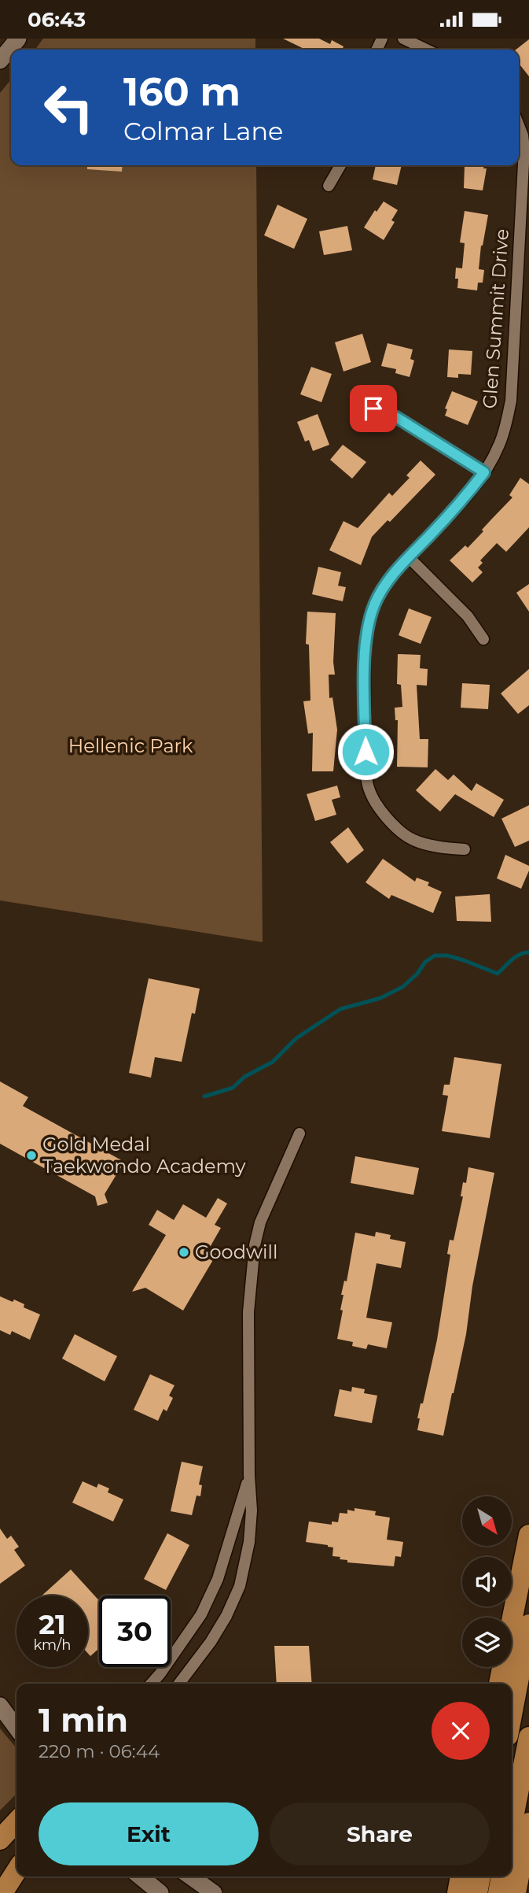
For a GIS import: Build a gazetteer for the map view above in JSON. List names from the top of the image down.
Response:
{
  "streets": {
    "street": ["Glen Summit Drive"]
  },
  "parks": ["Hellenic Park"],
  "places": ["Gold Medal Taekwondo Academy", "Goodwill"],
  "north": "bottom right",
  "page": {
    "status": "06:43",
    "turn": ["160 m", "Colmar Lane"],
    "speed": "21 km/h",
    "limit": "30",
    "heading": ["1 min", "220 m · 06:44"],
    "buttons": ["Exit", "Share"]
  }
}
